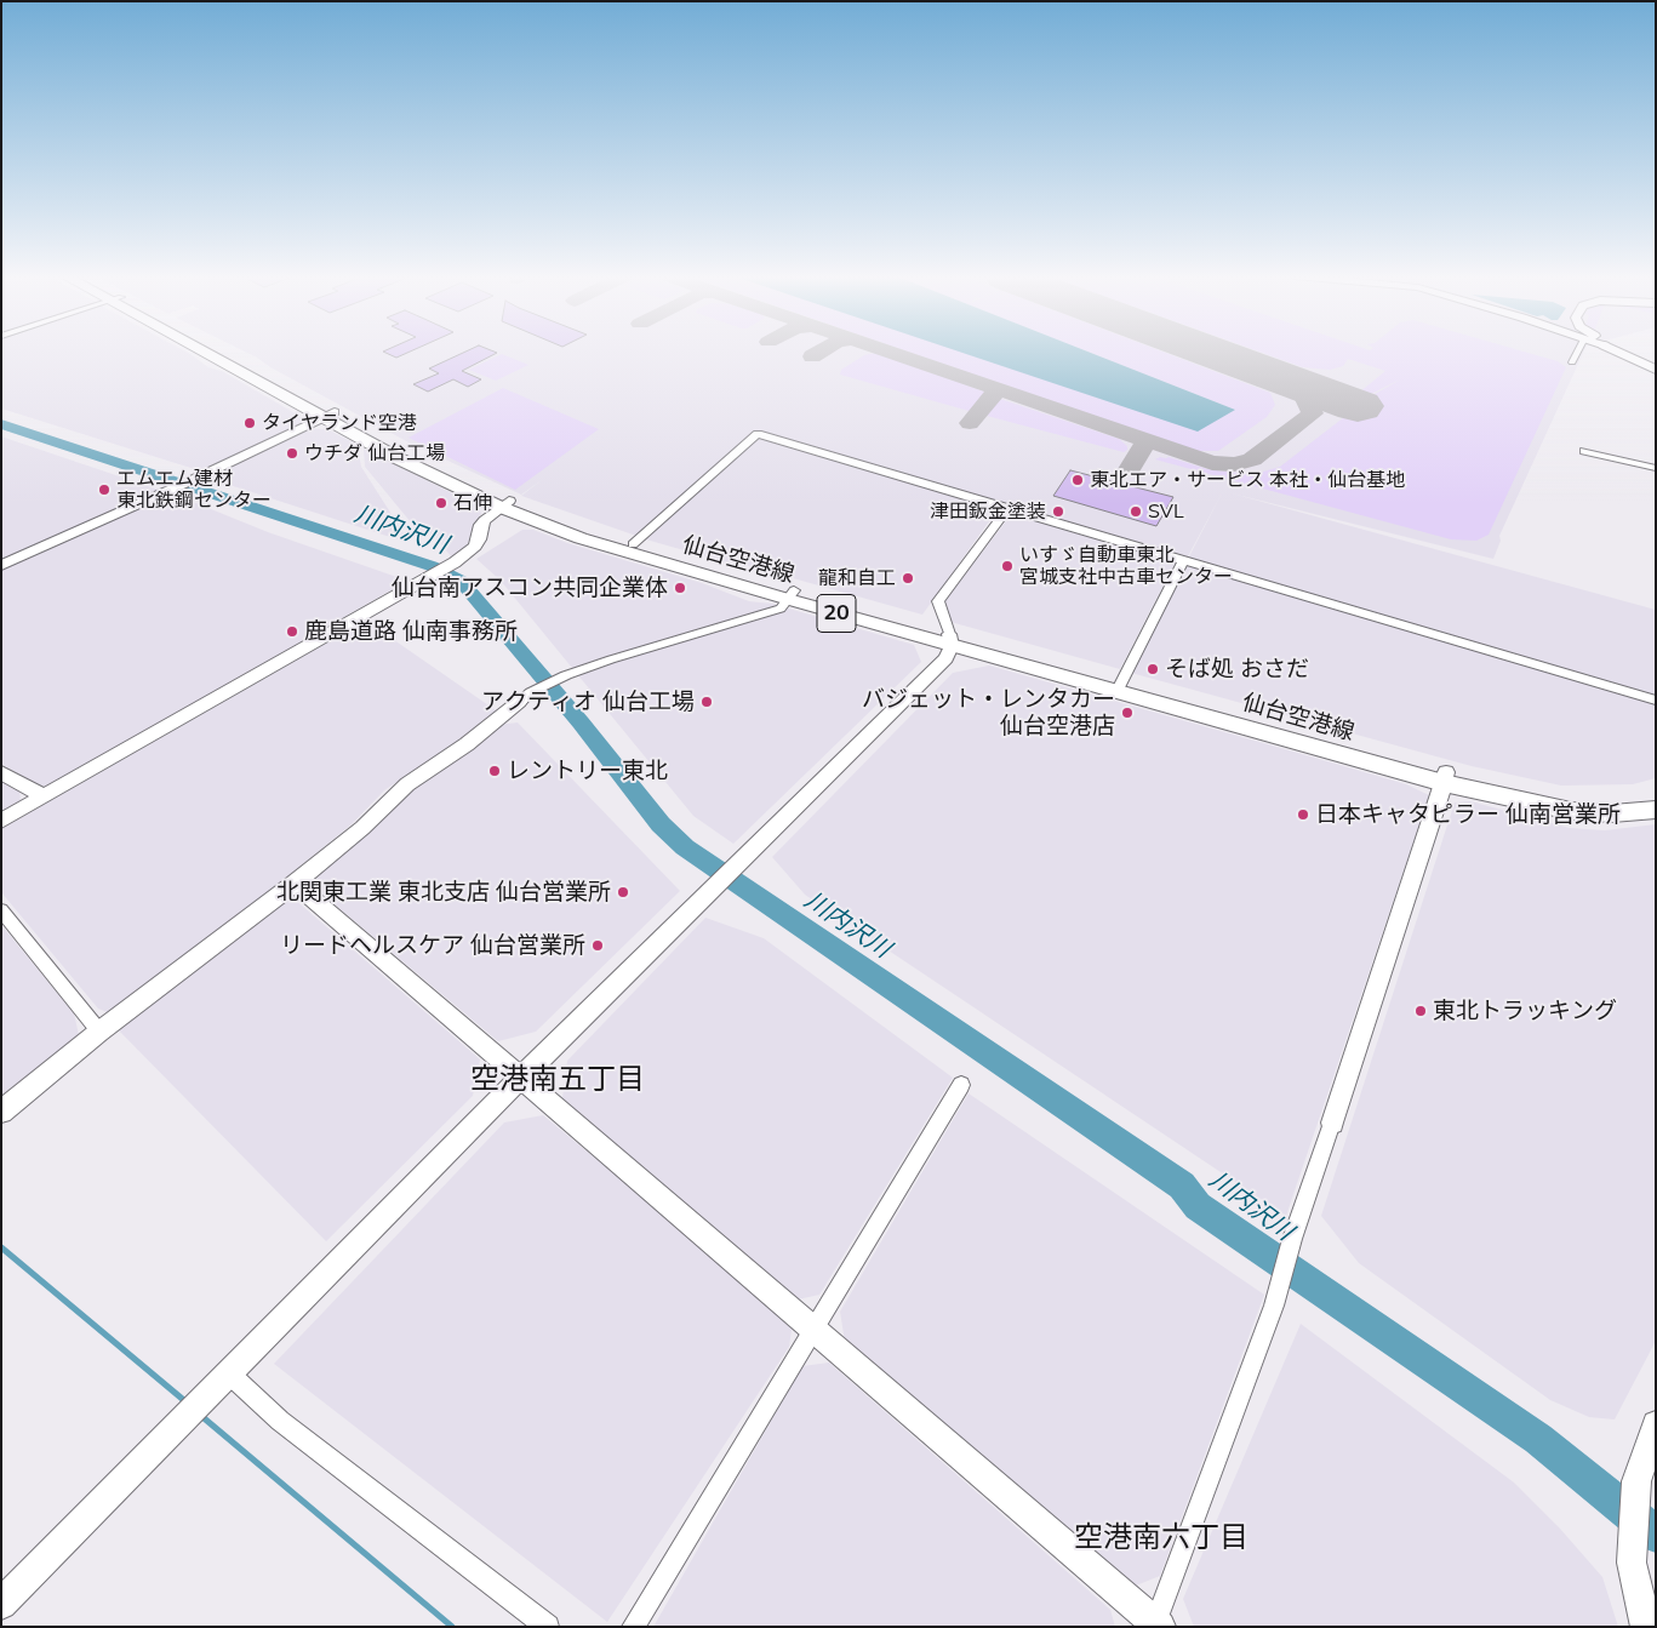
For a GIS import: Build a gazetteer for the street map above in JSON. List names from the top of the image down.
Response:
{
  "streets": {
    "main road": ["仙台空港線", "20"]
  },
  "districts": ["空港南五丁目", "空港南六丁目"],
  "water": ["川内沢川"],
  "places": [
    "タイヤランド空港",
    "ウチダ 仙台工場",
    "東北エア・サービス 本社・仙台基地",
    "エムエム建材 東北鉄鋼センター",
    "石伸",
    "津田鈑金塗装",
    "SVL",
    "いすゞ自動車東北 宮城支社中古車センター",
    "龍和自工",
    "仙台南アスコン共同企業体",
    "鹿島道路 仙南事務所",
    "そば処 おさだ",
    "アクティオ 仙台工場",
    "バジェット・レンタカー 仙台空港店",
    "レントリー東北",
    "日本キャタピラー 仙南営業所",
    "北関東工業 東北支店 仙台営業所",
    "リードヘルスケア 仙台営業所",
    "東北トラッキング"
  ]
}
